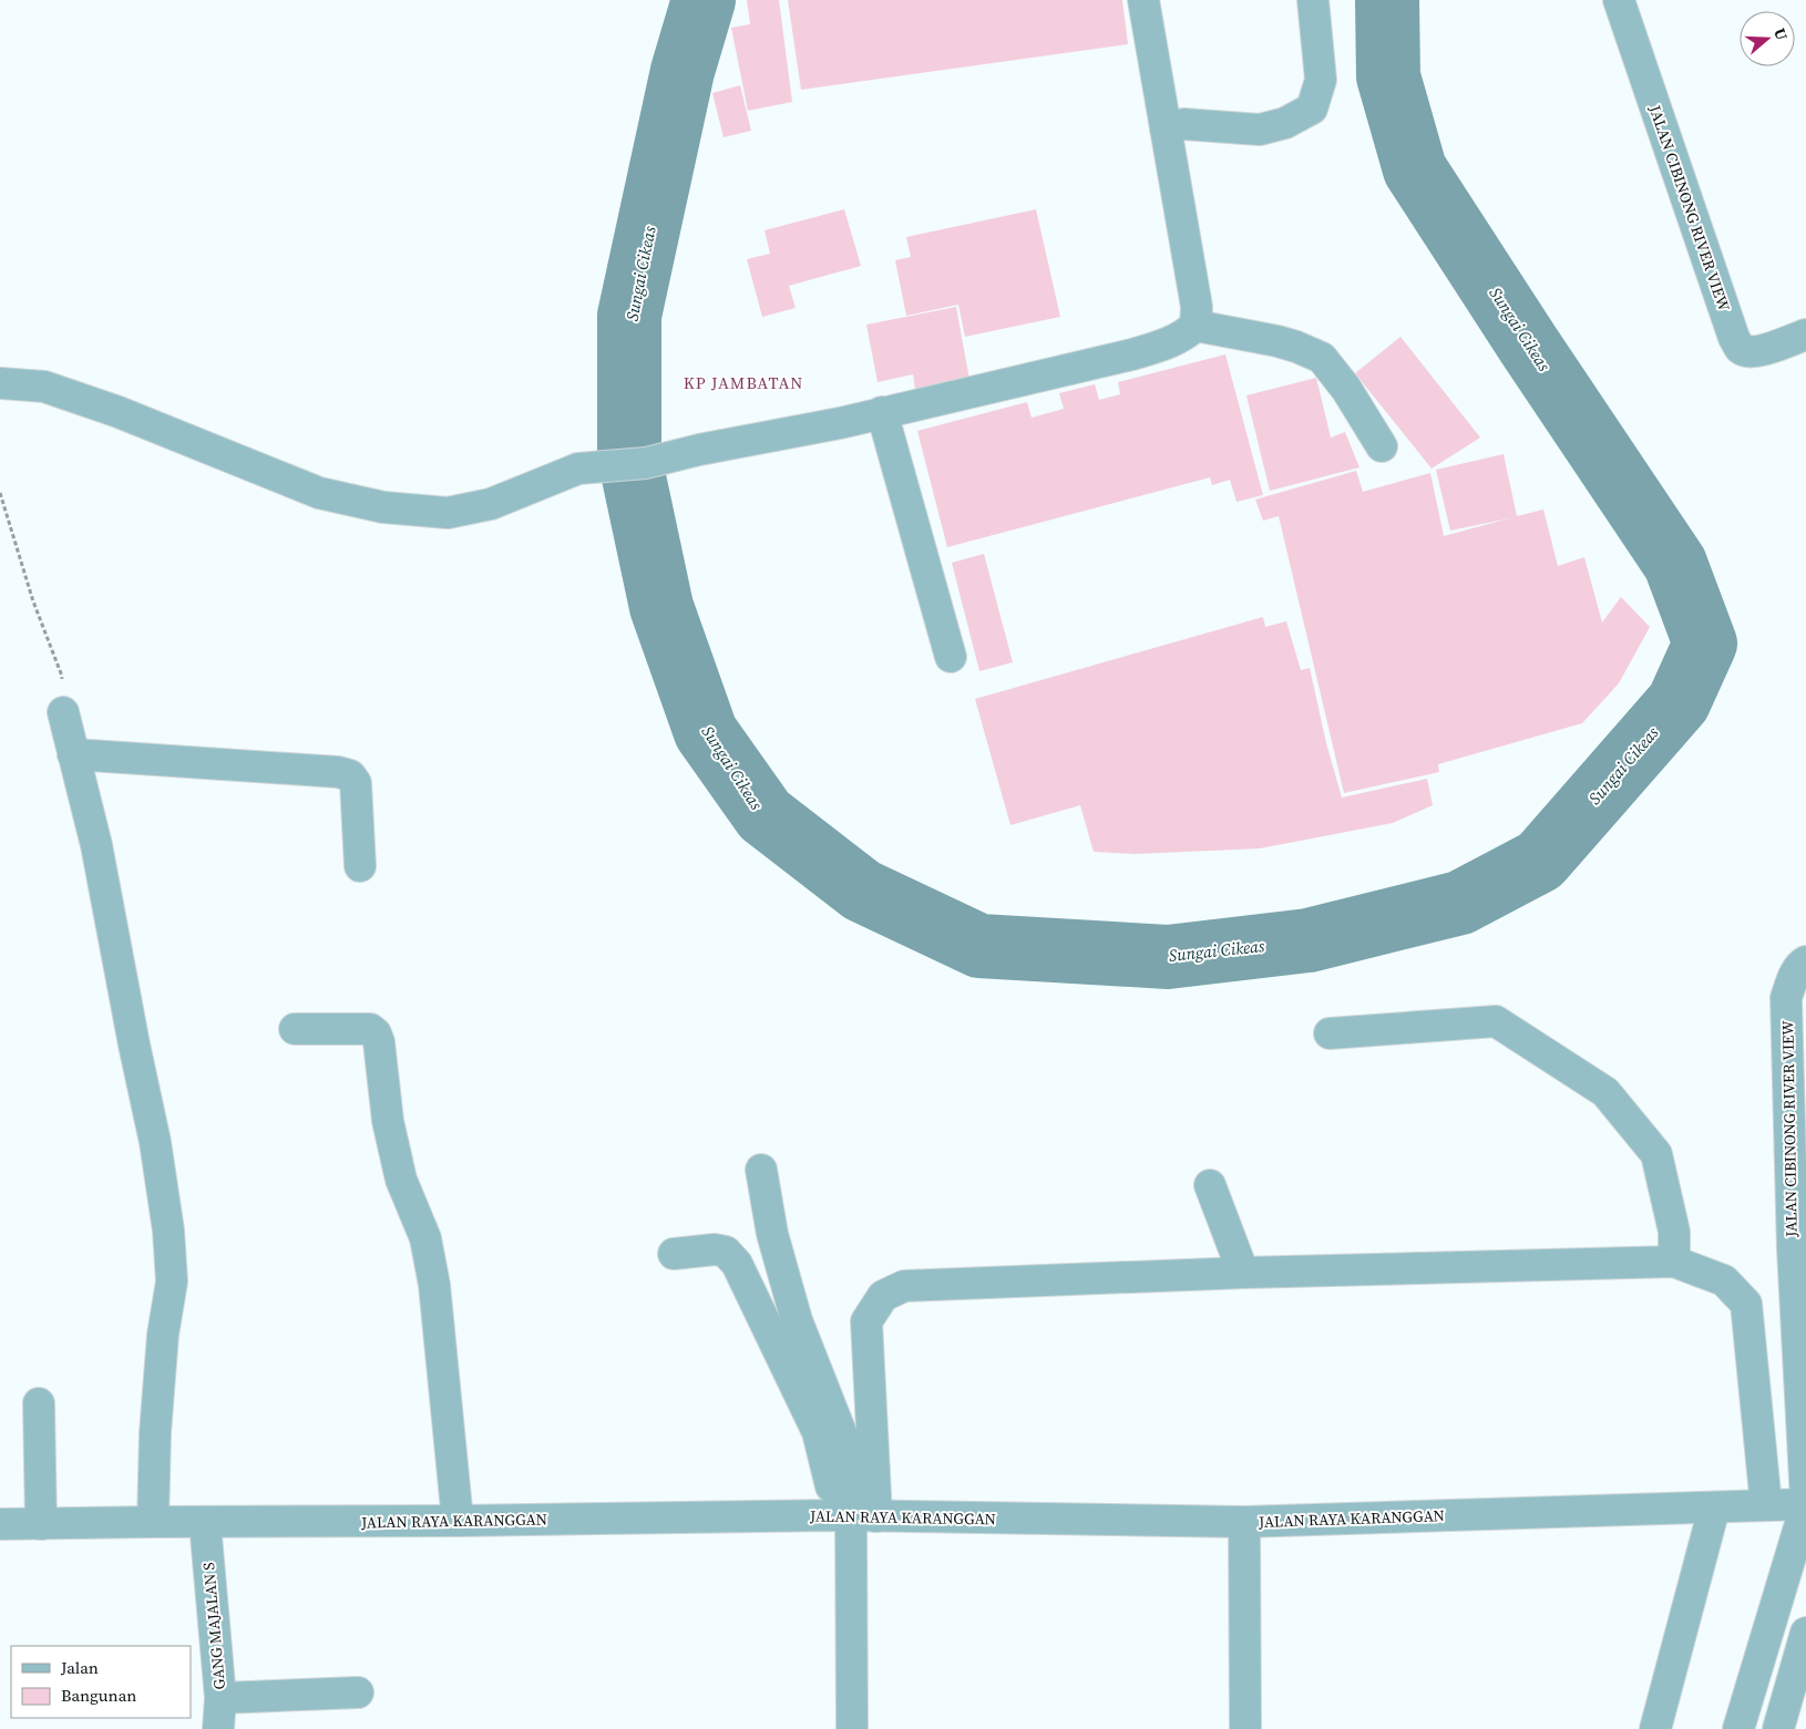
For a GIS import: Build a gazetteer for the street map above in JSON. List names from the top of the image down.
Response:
{
  "streets": {
    "street": ["JALAN CIBINONG RIVER VIEW", "JALAN RAYA KARANGGAN", "GANG MAJALAN S"]
  },
  "crossings": [
    ["JALAN CIBINONG RIVER VIEW", "JALAN RAYA KARANGGAN"],
    ["JALAN RAYA KARANGGAN", "GANG MAJALAN S"]
  ],
  "districts": ["KP JAMBATAN"],
  "water": ["Sungai Cikeas"],
  "legend": ["Jalan", "Bangunan"],
  "north": "right"
}
